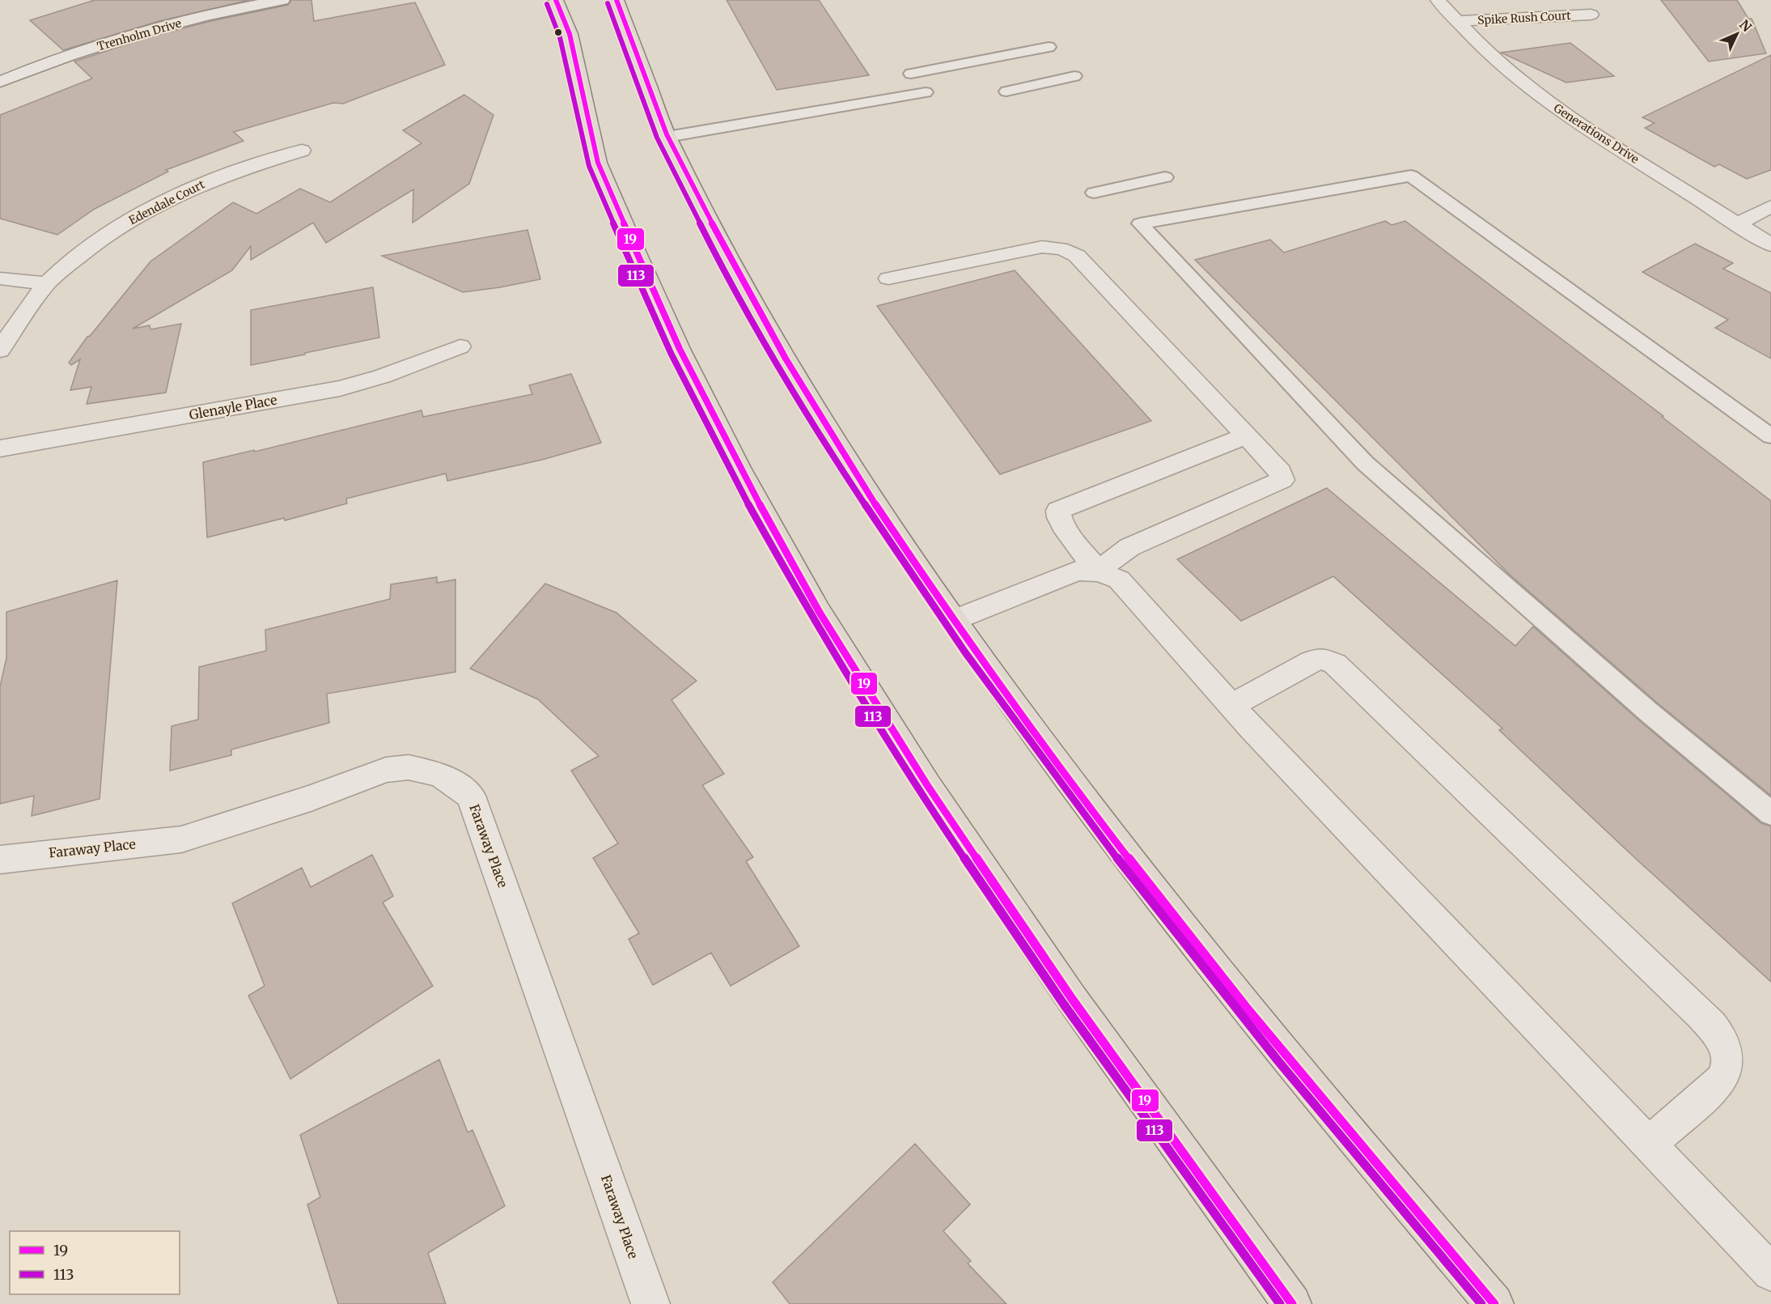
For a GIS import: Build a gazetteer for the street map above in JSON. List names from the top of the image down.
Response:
{
  "streets": {
    "street": [
      "Spike Rush Court",
      "Trenholm Drive",
      "Generations Drive",
      "Edendale Court",
      "Glenayle Place",
      "Faraway Place"
    ]
  },
  "crossings": [
    ["Spike Rush Court", "Generations Drive"]
  ],
  "lines": ["transit line 19", "transit line 113"],
  "legend": ["19", "113"],
  "north": "top right"
}
